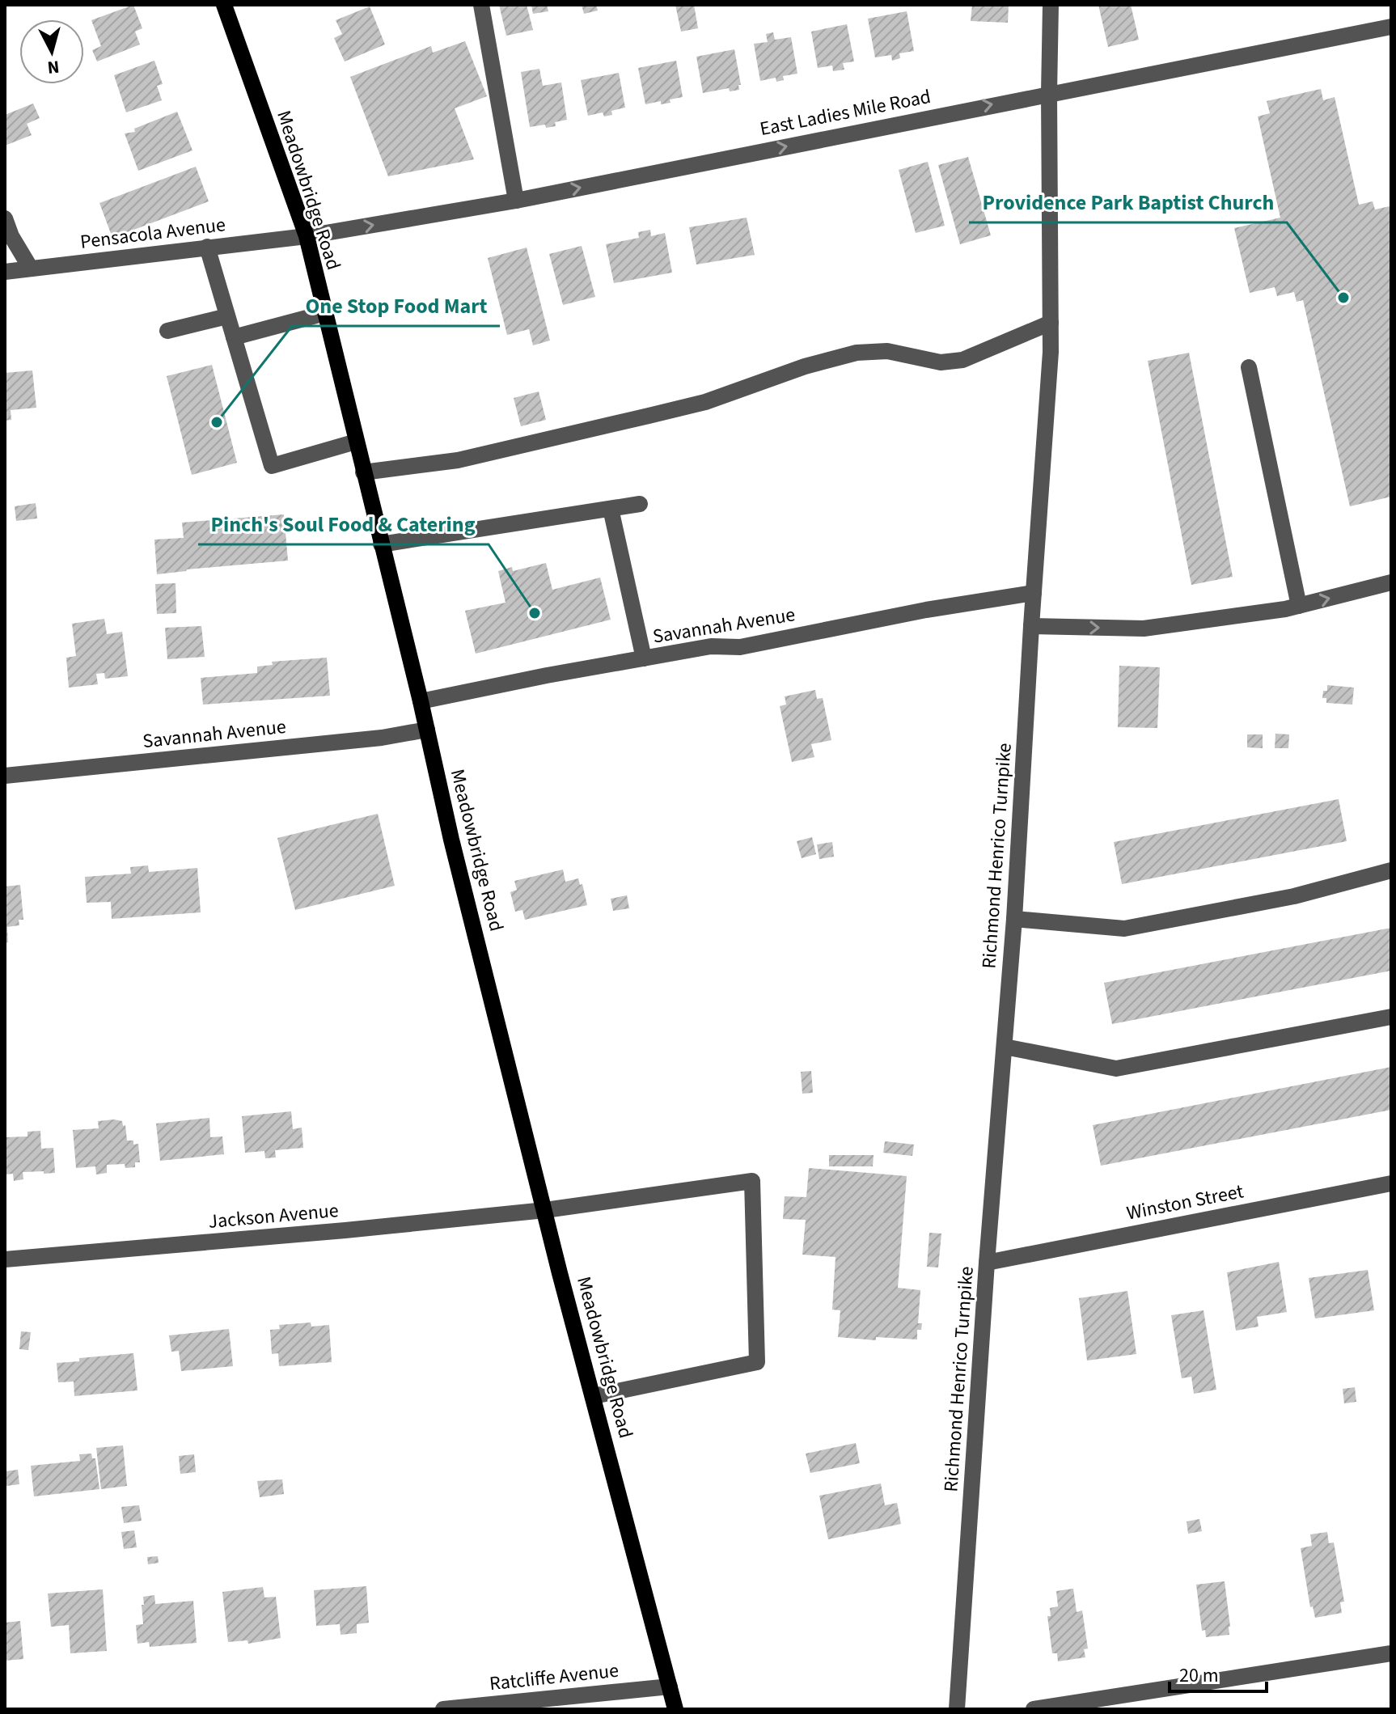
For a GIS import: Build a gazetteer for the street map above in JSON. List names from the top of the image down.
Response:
{
  "streets": {
    "main road": ["Meadowbridge Road"],
    "street": [
      "East Ladies Mile Road",
      "Pensacola Avenue",
      "Savannah Avenue",
      "Richmond Henrico Turnpike",
      "Winston Street",
      "Jackson Avenue",
      "Ratcliffe Avenue"
    ]
  },
  "crossings": [
    ["East Ladies Mile Road", "Meadowbridge Road"],
    ["East Ladies Mile Road", "Pensacola Avenue"],
    ["East Ladies Mile Road", "Richmond Henrico Turnpike"],
    ["Meadowbridge Road", "Pensacola Avenue"],
    ["Meadowbridge Road", "Savannah Avenue"],
    ["Meadowbridge Road", "Jackson Avenue"],
    ["Meadowbridge Road", "Ratcliffe Avenue"],
    ["Savannah Avenue", "Richmond Henrico Turnpike"],
    ["Richmond Henrico Turnpike", "Winston Street"]
  ],
  "one_way": ["East Ladies Mile Road"],
  "places": ["Providence Park Baptist Church", "One Stop Food Mart", "Pinch's Soul Food & Catering"],
  "scale_bar": "20 m",
  "north": "bottom"
}
